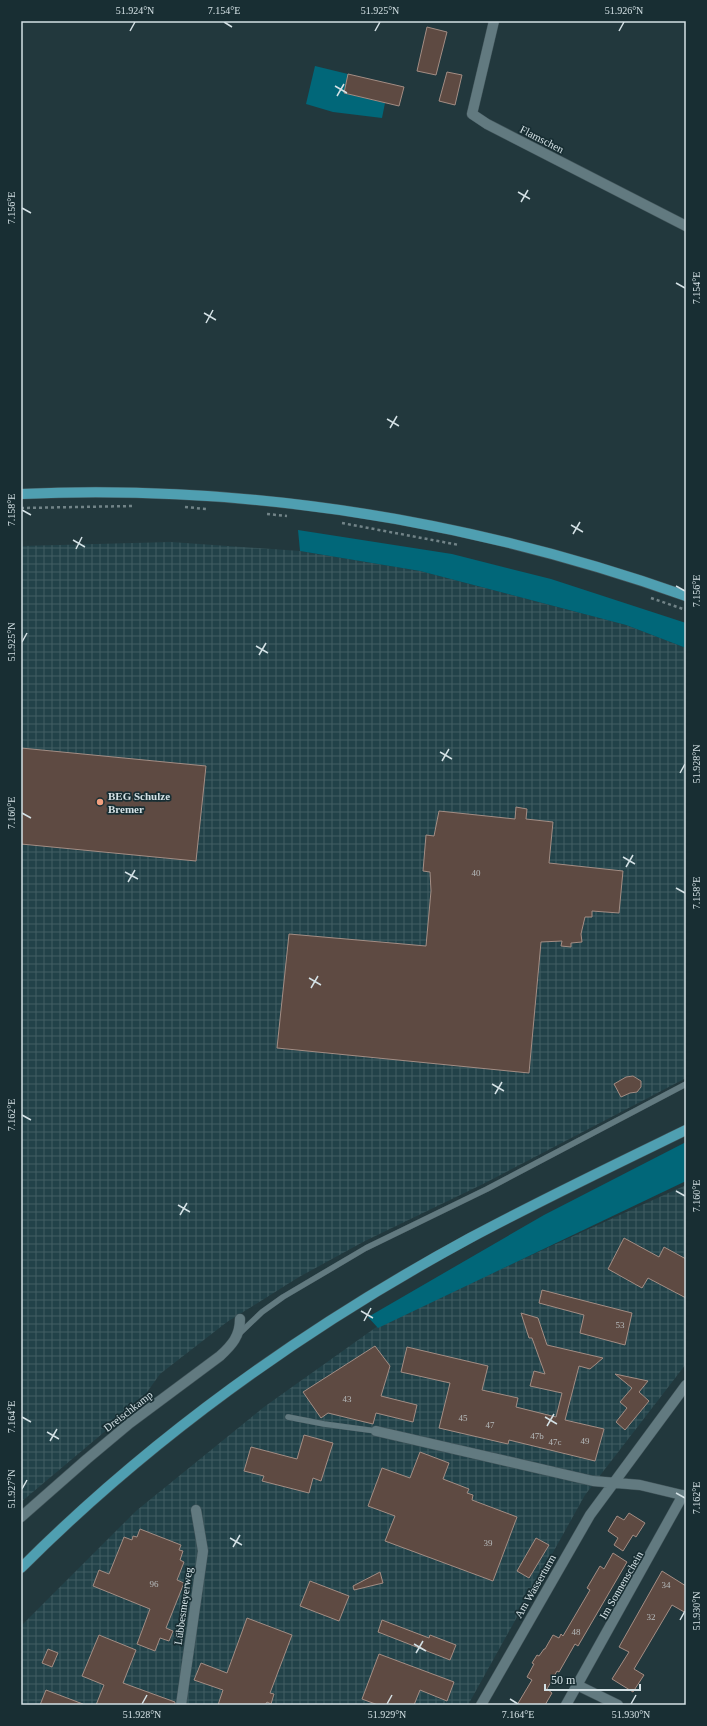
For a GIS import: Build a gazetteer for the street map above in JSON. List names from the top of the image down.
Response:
{
  "streets": {
    "street": [
      "Flamschen",
      "Dreischkamp",
      "Im Sonnenschein",
      "Am Wasserturm",
      "Lübbesmeyerweg"
    ]
  },
  "places": ["BEG Schulze Bremer"],
  "house_numbers": [
    "40",
    "53",
    "43",
    "45",
    "47",
    "47b",
    "49",
    "47c",
    "39",
    "96",
    "34",
    "32",
    "48"
  ],
  "scale_bar": "50 m",
  "coordinates": [
    "51.924°N",
    "7.154°E",
    "51.925°N",
    "51.926°N",
    "7.156°E",
    "7.158°E",
    "51.928°N",
    "7.160°E",
    "7.162°E",
    "7.164°E",
    "51.927°N",
    "51.930°N",
    "51.929°N"
  ]
}
